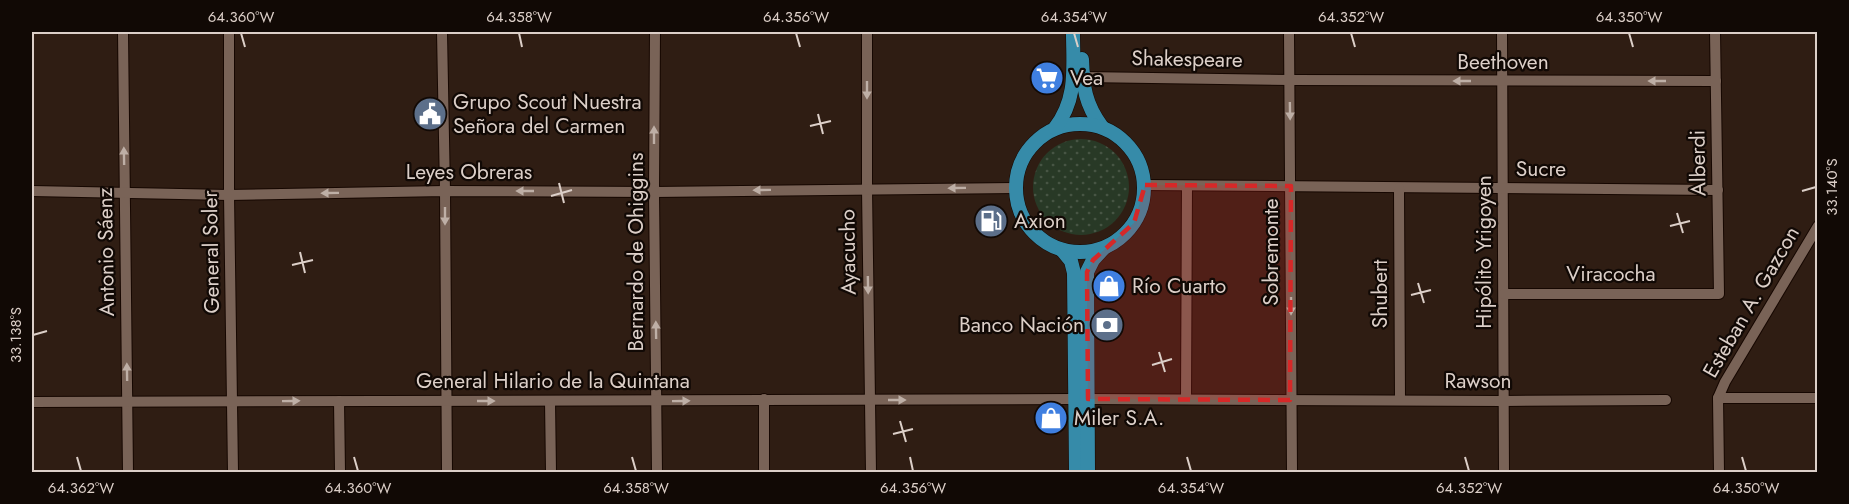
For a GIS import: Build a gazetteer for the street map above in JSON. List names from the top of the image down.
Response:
{
  "streets": {
    "street": [
      "Shakespeare",
      "Beethoven",
      "Alberdi",
      "Sucre",
      "Leyes Obreras",
      "Antonio Sáenz",
      "General Soler",
      "Bernardo de Ohiggins",
      "Ayacucho",
      "Sobremonte",
      "Hipólito Yrigoyen",
      "Viracocha",
      "Shubert",
      "Esteban A. Gazcon",
      "General Hilario de la Quintana",
      "Rawson"
    ]
  },
  "crossings": [
    ["Shakespeare", "Beethoven"],
    ["Shakespeare", "Sobremonte"],
    ["Beethoven", "Alberdi"],
    ["Beethoven", "Sobremonte"],
    ["Beethoven", "Hipólito Yrigoyen"],
    ["Alberdi", "Sucre"],
    ["Alberdi", "Viracocha"],
    ["Sucre", "Sobremonte"],
    ["Sucre", "Hipólito Yrigoyen"],
    ["Sucre", "Shubert"],
    ["Leyes Obreras", "Antonio Sáenz"],
    ["Leyes Obreras", "General Soler"],
    ["Leyes Obreras", "Bernardo de Ohiggins"],
    ["Leyes Obreras", "Ayacucho"],
    ["Antonio Sáenz", "General Hilario de la Quintana"],
    ["General Soler", "General Hilario de la Quintana"],
    ["Bernardo de Ohiggins", "General Hilario de la Quintana"],
    ["Ayacucho", "General Hilario de la Quintana"],
    ["Sobremonte", "General Hilario de la Quintana"],
    ["Sobremonte", "Rawson"],
    ["Hipólito Yrigoyen", "Viracocha"],
    ["Hipólito Yrigoyen", "Rawson"],
    ["Shubert", "Rawson"],
    ["General Hilario de la Quintana", "Rawson"]
  ],
  "one_way": [
    "Beethoven",
    "Leyes Obreras",
    "Antonio Sáenz",
    "Bernardo de Ohiggins",
    "Ayacucho",
    "Sobremonte",
    "General Hilario de la Quintana"
  ],
  "places": {
    "supermarket": ["Vea"],
    "public building": ["Grupo Scout Nuestra Señora del Carmen"],
    "fuel station": ["Axion"],
    "shop": ["Río Cuarto", "Miler S.A."],
    "bank": ["Banco Nación"]
  },
  "coordinates": [
    "64.360°W",
    "64.358°W",
    "64.356°W",
    "64.354°W",
    "64.352°W",
    "64.350°W",
    "33.140°S",
    "33.138°S",
    "64.362°W"
  ]
}
